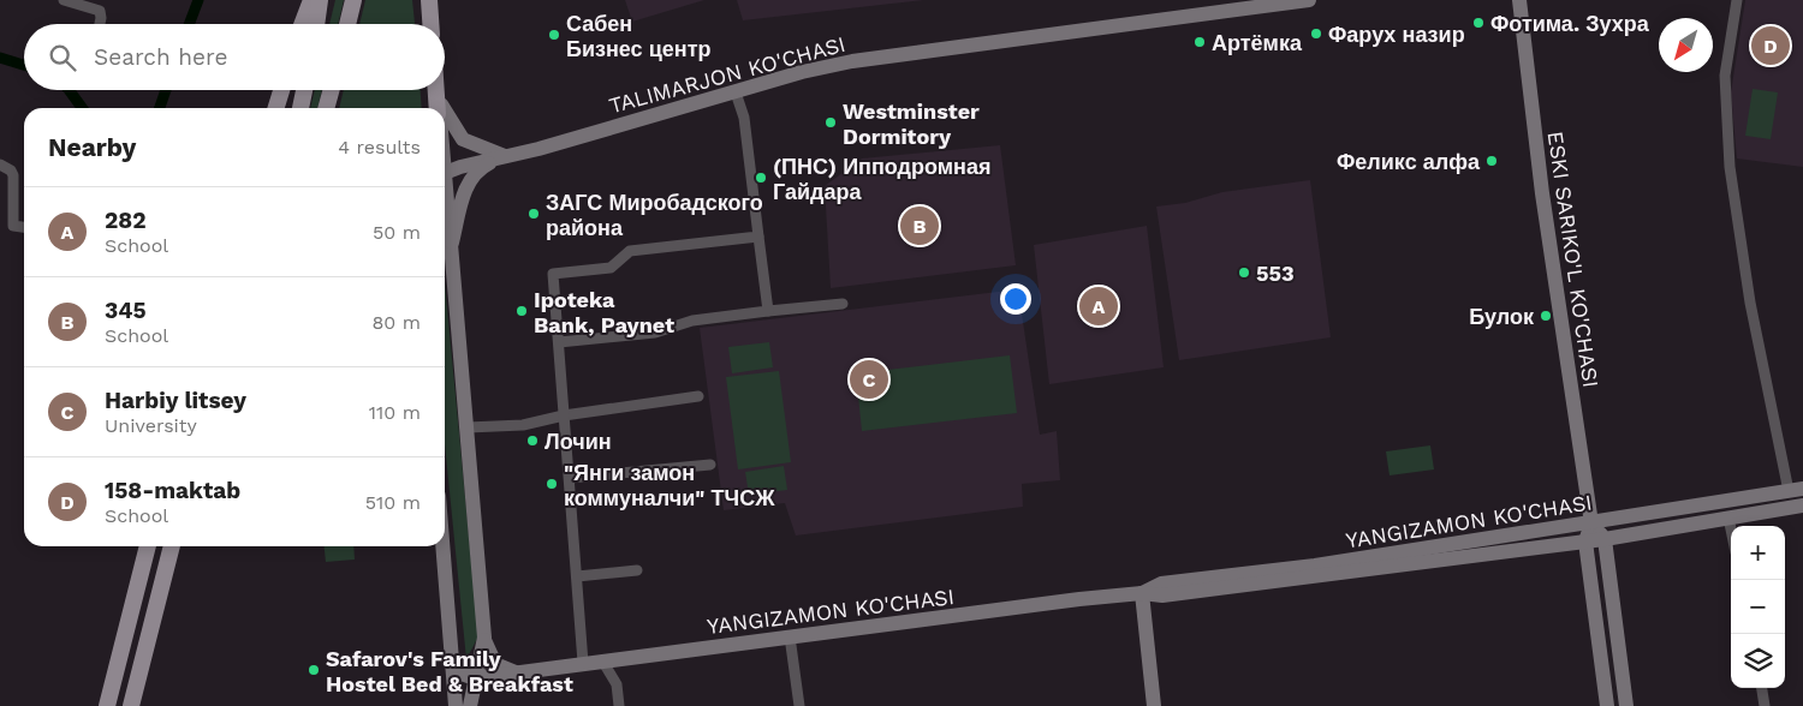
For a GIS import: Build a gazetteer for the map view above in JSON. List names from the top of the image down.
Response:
{
  "streets": {
    "main road": ["TALIMARJON KO'CHASI", "ESKI SARIKO'L KO'CHASI", "YANGIZAMON KO'CHASI"]
  },
  "crossings": [
    ["ESKI SARIKO'L KO'CHASI", "YANGIZAMON KO'CHASI"]
  ],
  "places": [
    "Фотима. Зухра",
    "Фарух назир",
    "Сабен Бизнес центр",
    "Артёмка",
    "Westminster Dormitory",
    "Феликс алфа",
    "(ПНС) Ипподромная Гайдара",
    "ЗАГС Миробадского района",
    "553",
    "Ipoteka Bank, Paynet",
    "Булок",
    "Лочин",
    "\"Янги замон коммуналчи\" ТЧСЖ",
    "Safarov's Family Hostel Bed & Breakfast"
  ],
  "north": "bottom left",
  "page": {
    "pins": [
      "D",
      "B",
      "A",
      "C"
    ],
    "search": "Search here",
    "heading": ["Nearby", "4 results"],
    "list": [
      {
        "mark": "A",
        "name": "282",
        "note": "School",
        "value": "50 m"
      },
      {
        "mark": "B",
        "name": "345",
        "note": "School",
        "value": "80 m"
      },
      {
        "mark": "C",
        "name": "Harbiy litsey",
        "note": "University",
        "value": "110 m"
      },
      {
        "mark": "D",
        "name": "158-maktab",
        "note": "School",
        "value": "510 m"
      }
    ],
    "map_buttons": ["+", "−"]
  }
}
